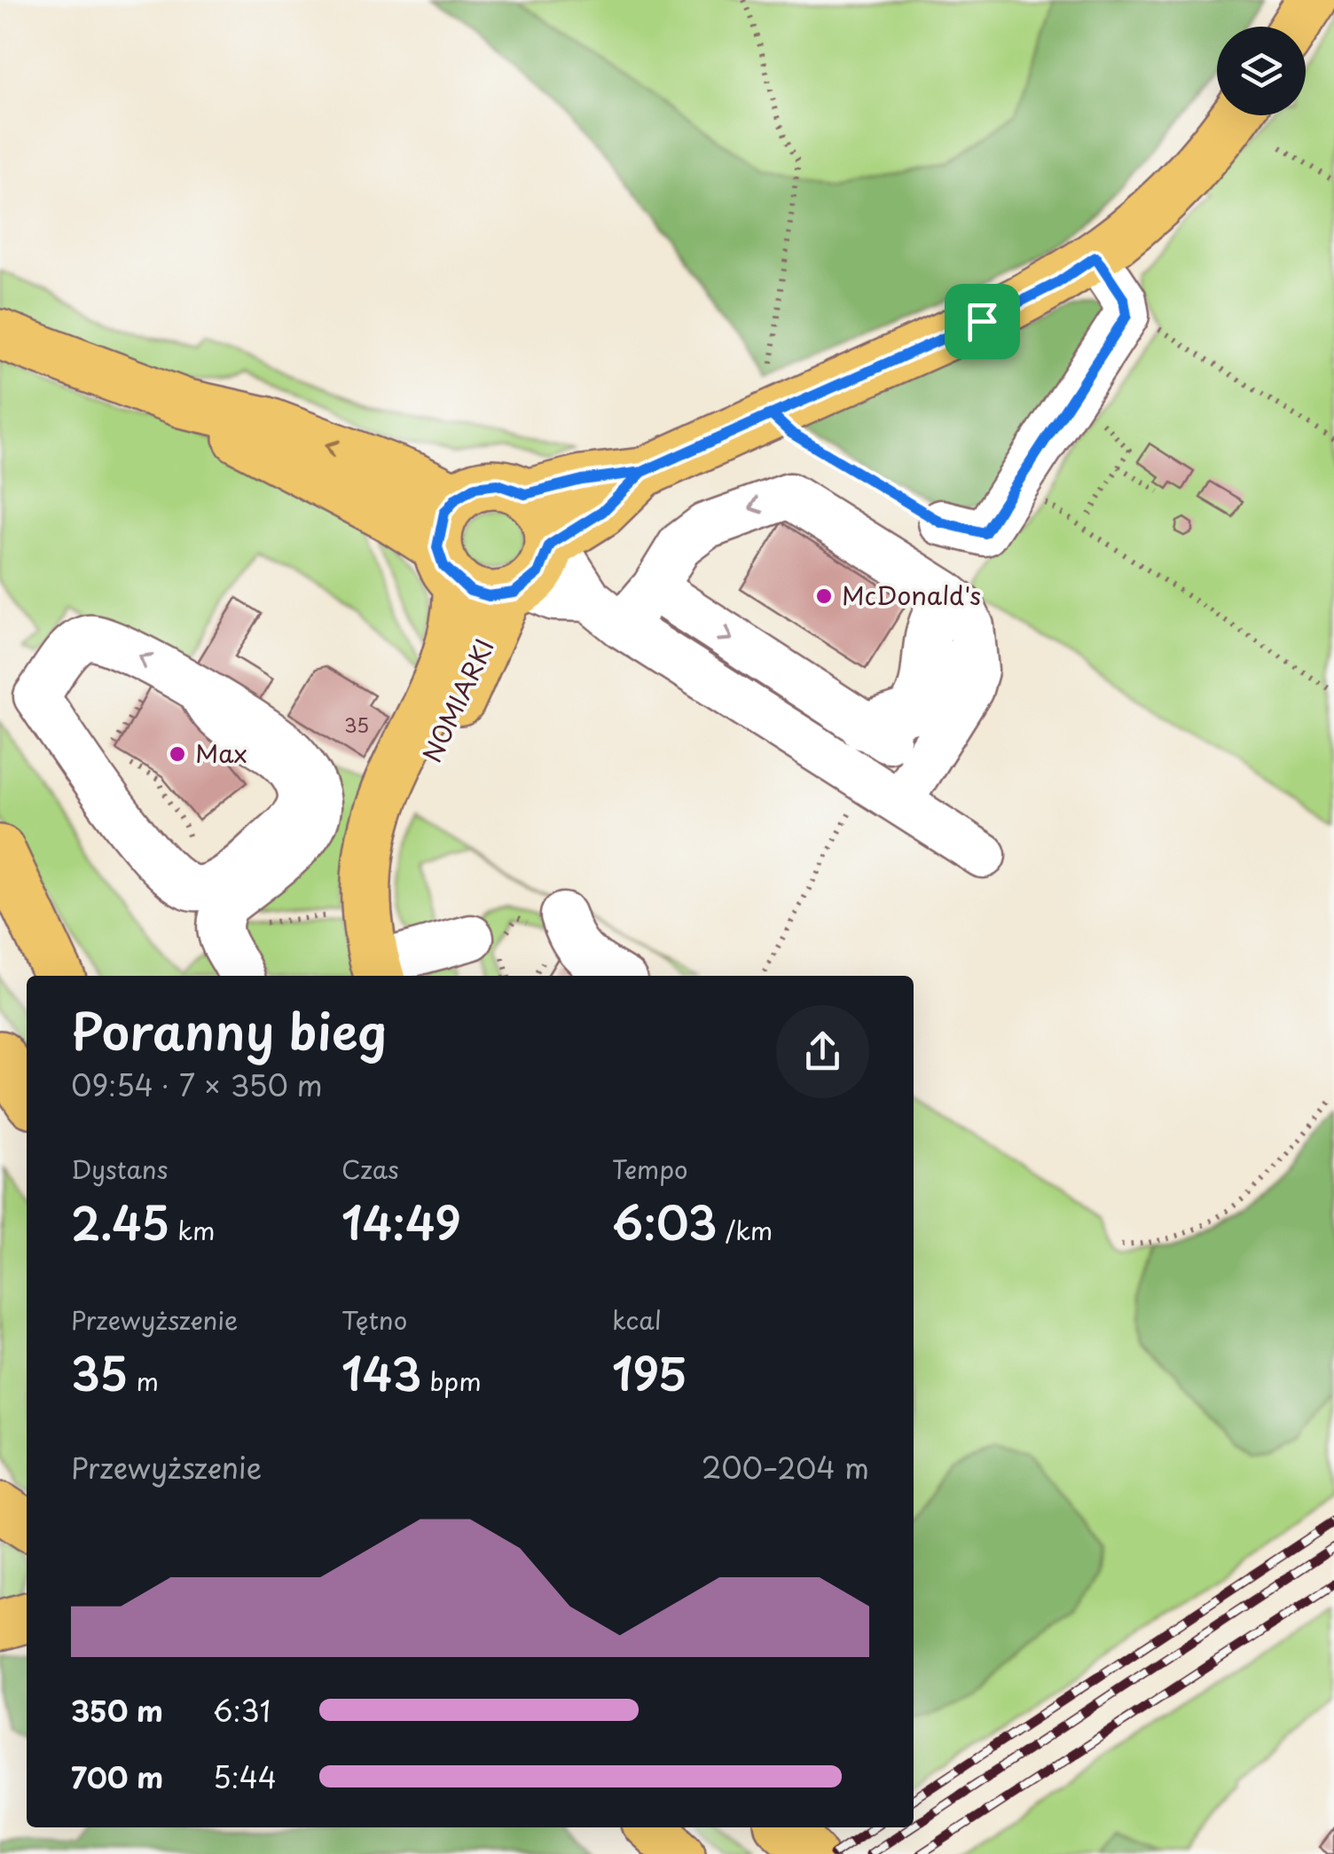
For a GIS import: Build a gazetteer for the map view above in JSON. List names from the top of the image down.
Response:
{
  "streets": {
    "main road": ["NOMIARKI"]
  },
  "places": ["McDonald's", "Max"],
  "house_numbers": ["35"],
  "page": {
    "heading": ["Poranny bieg", "09:54 · 7 × 350 m"],
    "stats": [
      ["Dystans", "2.45 km"],
      ["Czas", "14:49"],
      ["Tempo", "6:03 /km"],
      ["Przewyższenie", "35 m"],
      ["Tętno", "143 bpm"],
      ["kcal", "195"]
    ],
    "chart": ["Przewyższenie", "200–204 m"],
    "list": [
      {
        "name": "350 m",
        "note": "6:31"
      },
      {
        "name": "700 m",
        "note": "5:44"
      }
    ]
  }
}
